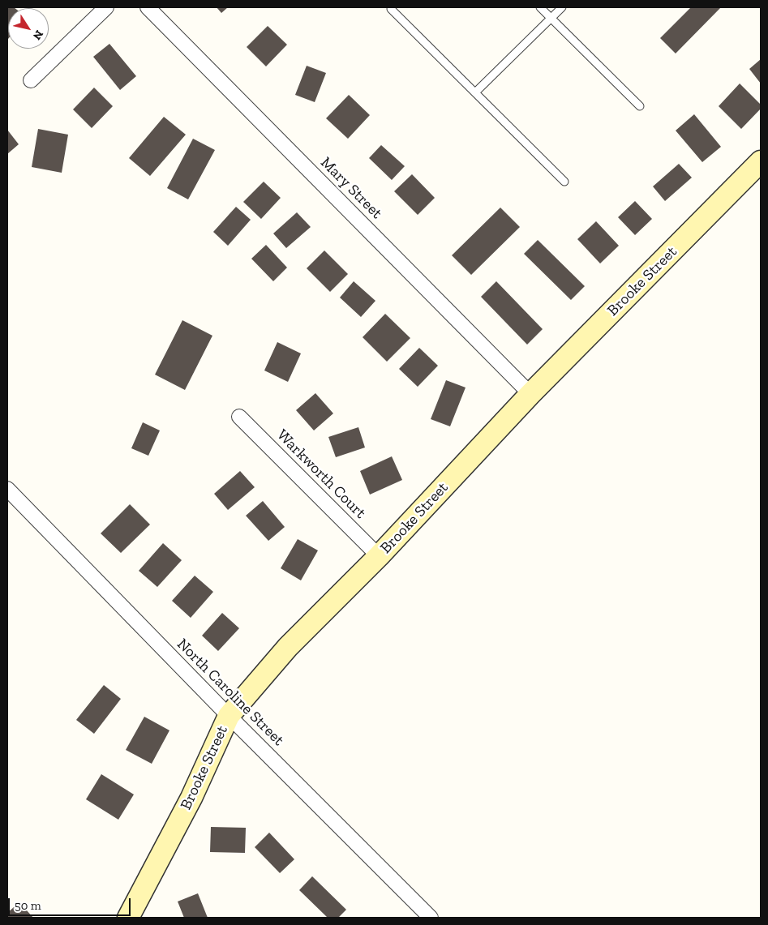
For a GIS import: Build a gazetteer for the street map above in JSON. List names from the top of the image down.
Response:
{
  "streets": {
    "street": [
      "Mary Street",
      "Brooke Street",
      "Warkworth Court",
      "North Caroline Street"
    ]
  },
  "crossings": [
    ["Mary Street", "Brooke Street"],
    ["Brooke Street", "Warkworth Court"],
    ["Brooke Street", "North Caroline Street"]
  ],
  "scale_bar": "50 m",
  "north": "bottom right"
}
